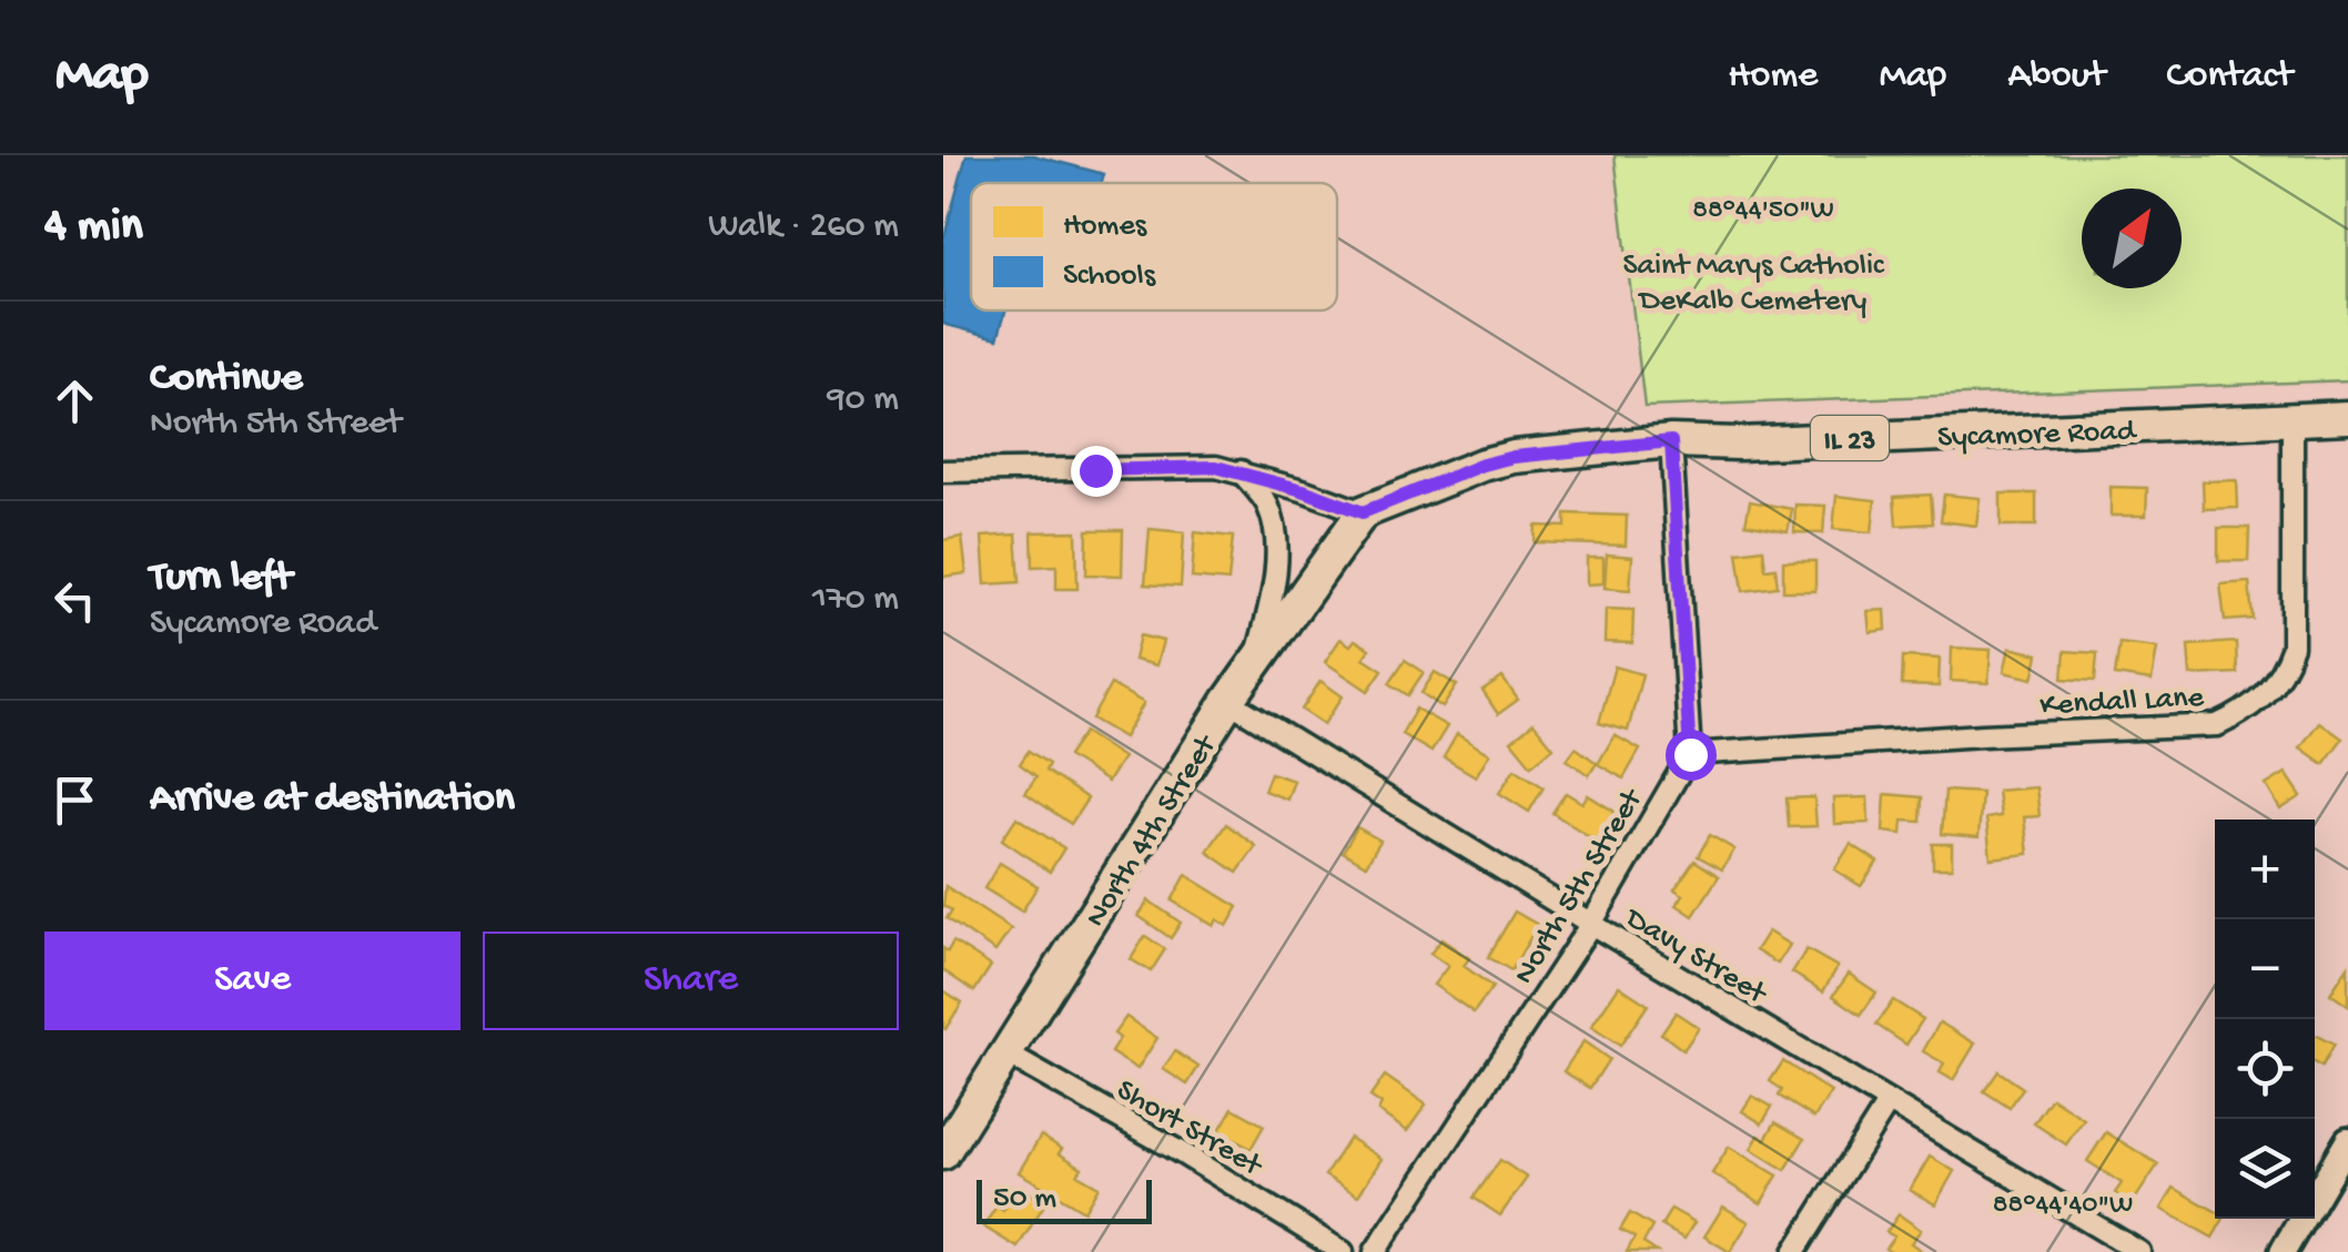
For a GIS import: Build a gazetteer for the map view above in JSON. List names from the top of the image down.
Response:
{
  "streets": {
    "main road": ["Sycamore Road", "IL 23", "North 4th Street"],
    "street": [
      "Kendall Lane",
      "North 5th Street",
      "Davy Street",
      "Short Street"
    ]
  },
  "crossings": [
    ["Sycamore Road", "Kendall Lane"],
    ["Sycamore Road", "North 4th Street"],
    ["Kendall Lane", "North 5th Street"],
    ["North 4th Street", "Davy Street"],
    ["North 4th Street", "Short Street"],
    ["North 5th Street", "Davy Street"]
  ],
  "parks": ["Saint Marys Catholic DeKalb Cemetery"],
  "legend": ["Homes", "Schools"],
  "scale_bar": "50 m",
  "north": "top right",
  "page": {
    "header": "Map",
    "nav": [
      "Home",
      "Map",
      "About",
      "Contact"
    ],
    "heading": ["4 min", "Walk · 260 m"],
    "list": [
      ["Continue", "North 5th Street", "90 m"],
      ["Turn left", "Sycamore Road", "170 m"],
      "Arrive at destination"
    ],
    "map_buttons": ["+", "−"],
    "buttons": ["Save", "Share"],
    "scale": "50 m"
  },
  "coordinates": ["88°44'50\"W", "88°44'40\"W"]
}
